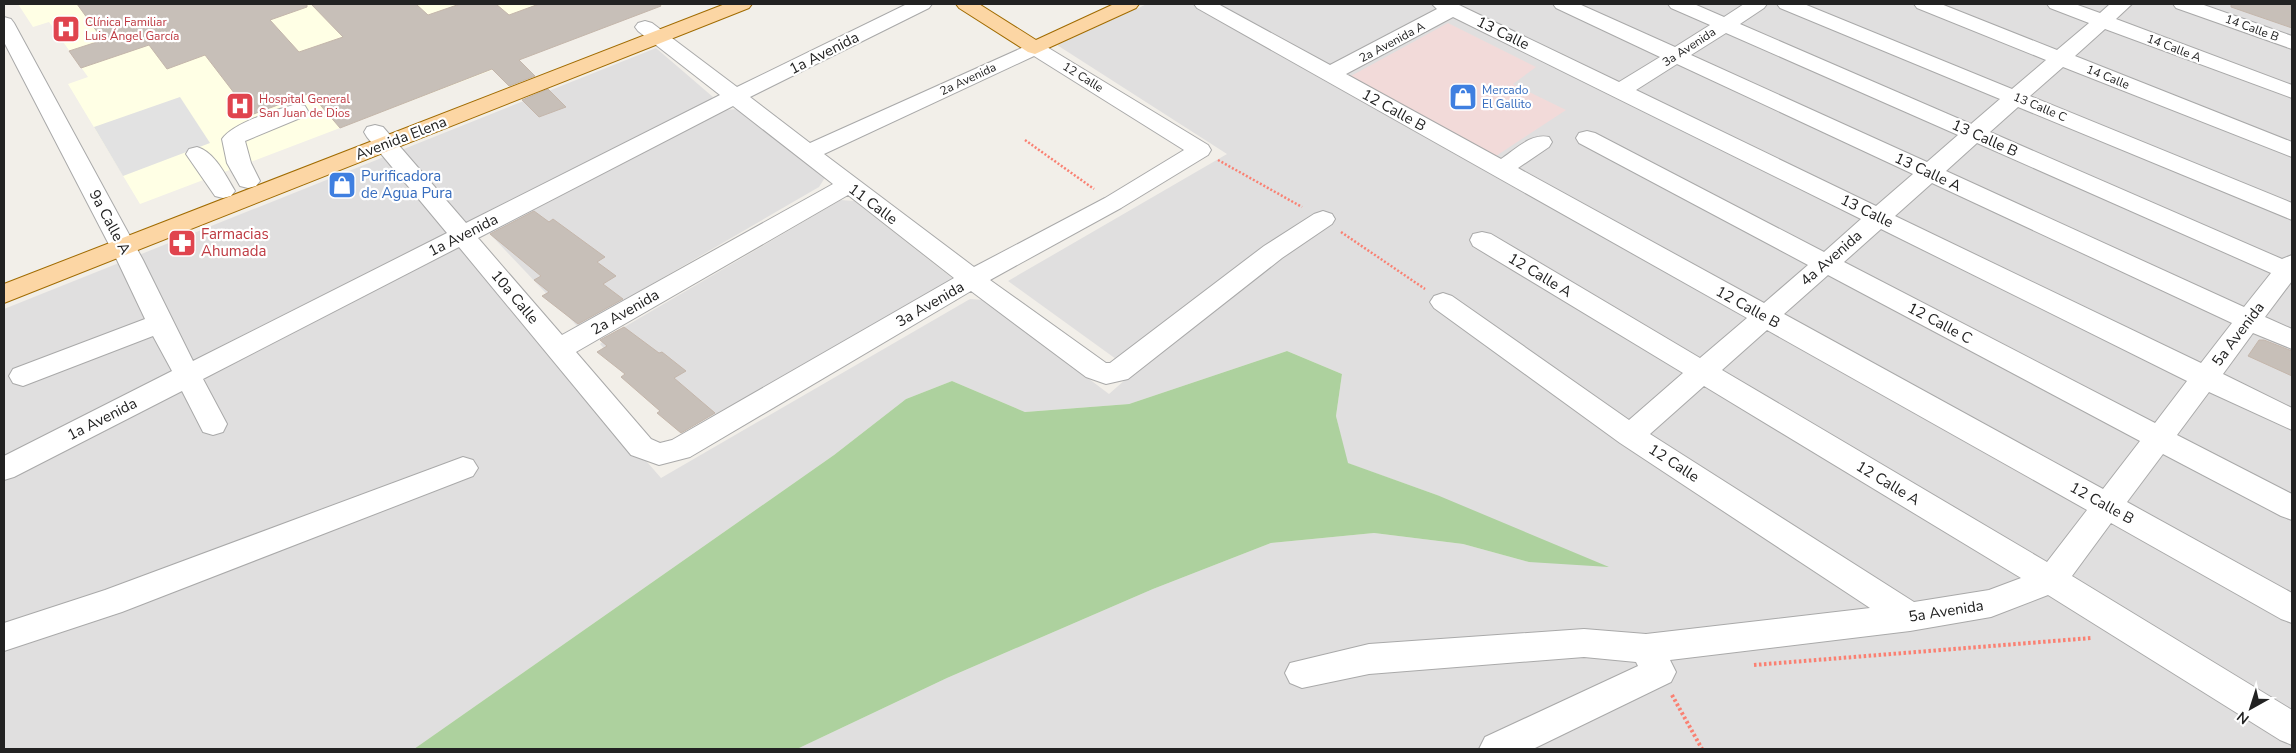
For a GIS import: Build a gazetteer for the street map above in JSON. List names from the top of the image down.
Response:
{
  "streets": {
    "main road": ["12 Calle", "2a Avenida", "Avenida Elena"],
    "street": [
      "14 Calle B",
      "13 Calle",
      "2a Avenida A",
      "3a Avenida",
      "14 Calle A",
      "1a Avenida",
      "14 Calle",
      "13 Calle C",
      "12 Calle B",
      "13 Calle B",
      "13 Calle A",
      "11 Calle",
      "9a Calle A",
      "4a Avenida",
      "12 Calle A",
      "10a Calle",
      "12 Calle C",
      "5a Avenida"
    ]
  },
  "crossings": [
    ["13 Calle", "2a Avenida A"],
    ["13 Calle", "3a Avenida"],
    ["13 Calle", "4a Avenida"],
    ["13 Calle", "5a Avenida"],
    ["2a Avenida A", "12 Calle B"],
    ["3a Avenida", "12 Calle"],
    ["3a Avenida", "13 Calle B"],
    ["3a Avenida", "13 Calle A"],
    ["3a Avenida", "11 Calle"],
    ["3a Avenida", "10a Calle"],
    ["14 Calle A", "4a Avenida"],
    ["1a Avenida", "11 Calle"],
    ["1a Avenida", "9a Calle A"],
    ["1a Avenida", "10a Calle"],
    ["12 Calle", "2a Avenida"],
    ["12 Calle", "4a Avenida"],
    ["12 Calle", "5a Avenida"],
    ["14 Calle", "4a Avenida"],
    ["2a Avenida", "11 Calle"],
    ["2a Avenida", "10a Calle"],
    ["13 Calle C", "4a Avenida"],
    ["12 Calle B", "4a Avenida"],
    ["12 Calle B", "5a Avenida"],
    ["Avenida Elena", "11 Calle"],
    ["Avenida Elena", "9a Calle A"],
    ["Avenida Elena", "10a Calle"],
    ["13 Calle B", "4a Avenida"],
    ["13 Calle B", "5a Avenida"],
    ["13 Calle A", "4a Avenida"],
    ["13 Calle A", "5a Avenida"],
    ["4a Avenida", "12 Calle A"],
    ["4a Avenida", "12 Calle C"],
    ["12 Calle A", "5a Avenida"],
    ["12 Calle C", "5a Avenida"]
  ],
  "places": {
    "hospital": ["Clínica Familiar Luis Ángel García", "Hospital General San Juan de Dios"],
    "shop": ["Mercado El Gallito", "Purificadora de Agua Pura"],
    "pharmacy": ["Farmacias Ahumada"]
  },
  "north": "bottom left"
}
